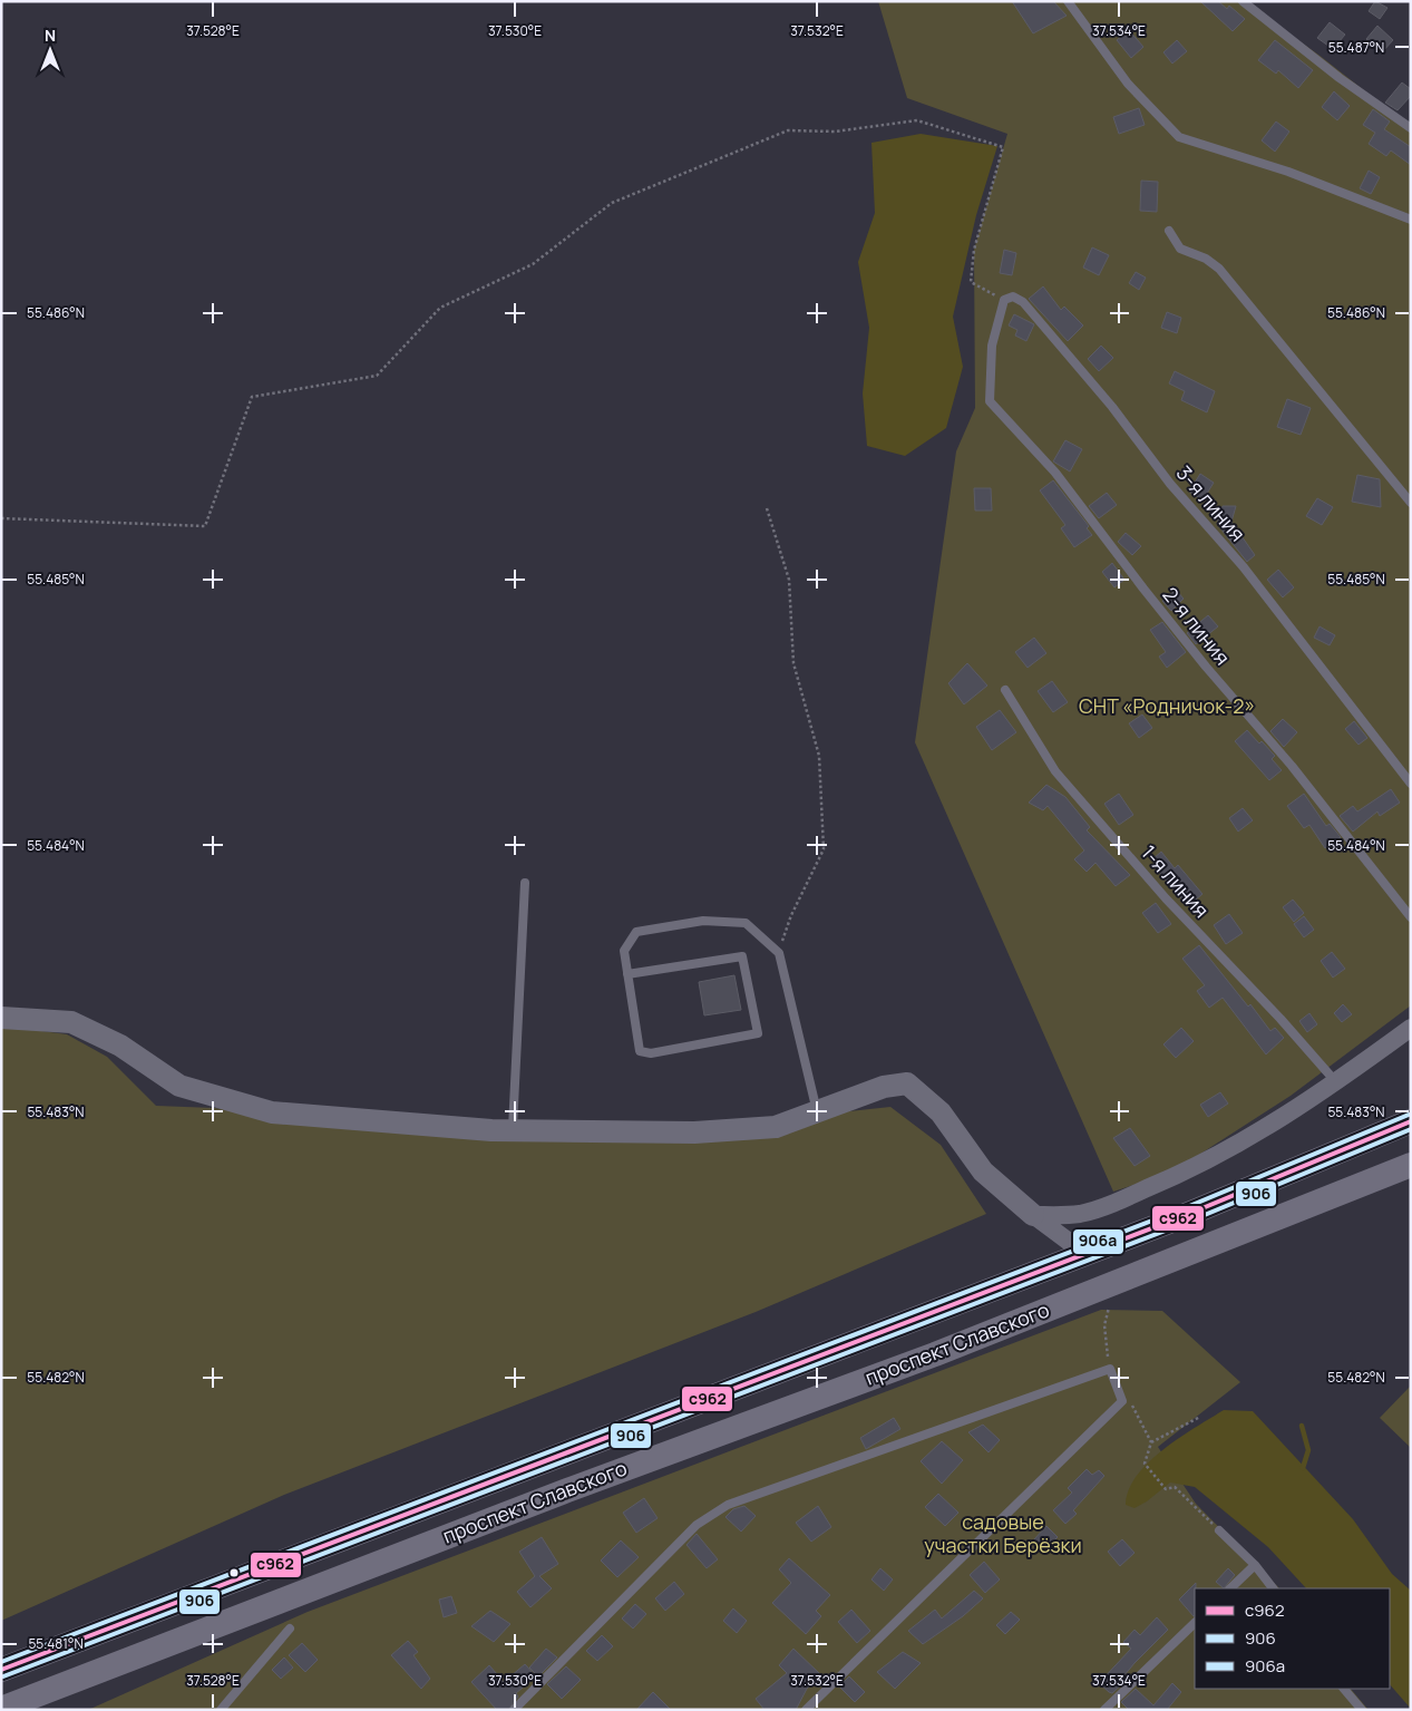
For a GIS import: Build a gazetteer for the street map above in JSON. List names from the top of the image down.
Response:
{
  "streets": {
    "main road": ["проспект Славского"],
    "lane": ["3-я линия", "2-я линия", "1-я линия"]
  },
  "crossings": [
    ["3-я линия", "2-я линия"]
  ],
  "parks": ["СНТ «Родничок-2»", "садовые участки Берёзки"],
  "lines": ["transit line 906а", "transit line с962", "transit line 906"],
  "legend": ["с962", "906", "906а"],
  "north": "top",
  "coordinates": [
    "37.528°E",
    "37.530°E",
    "37.532°E",
    "37.534°E",
    "55.487°N",
    "55.486°N",
    "55.485°N",
    "55.484°N",
    "55.483°N",
    "55.482°N",
    "55.481°N"
  ]
}
